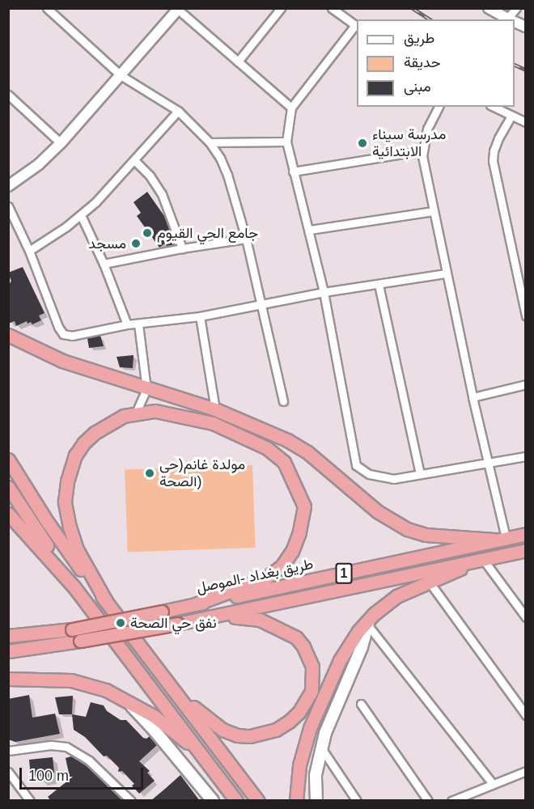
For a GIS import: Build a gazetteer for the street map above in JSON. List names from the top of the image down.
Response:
{
  "streets": {
    "highway": ["1", "طريق بغداد -الموصل"]
  },
  "places": [
    "مدرسة سيناء الابتدائية",
    "جامع الحي القيوم",
    "مسجد",
    "مولدة غانم(حي الصحة)",
    "نفق حي الصحة"
  ],
  "legend": ["طريق", "حديقة", "مبنى"],
  "scale_bar": "100 m"
}
